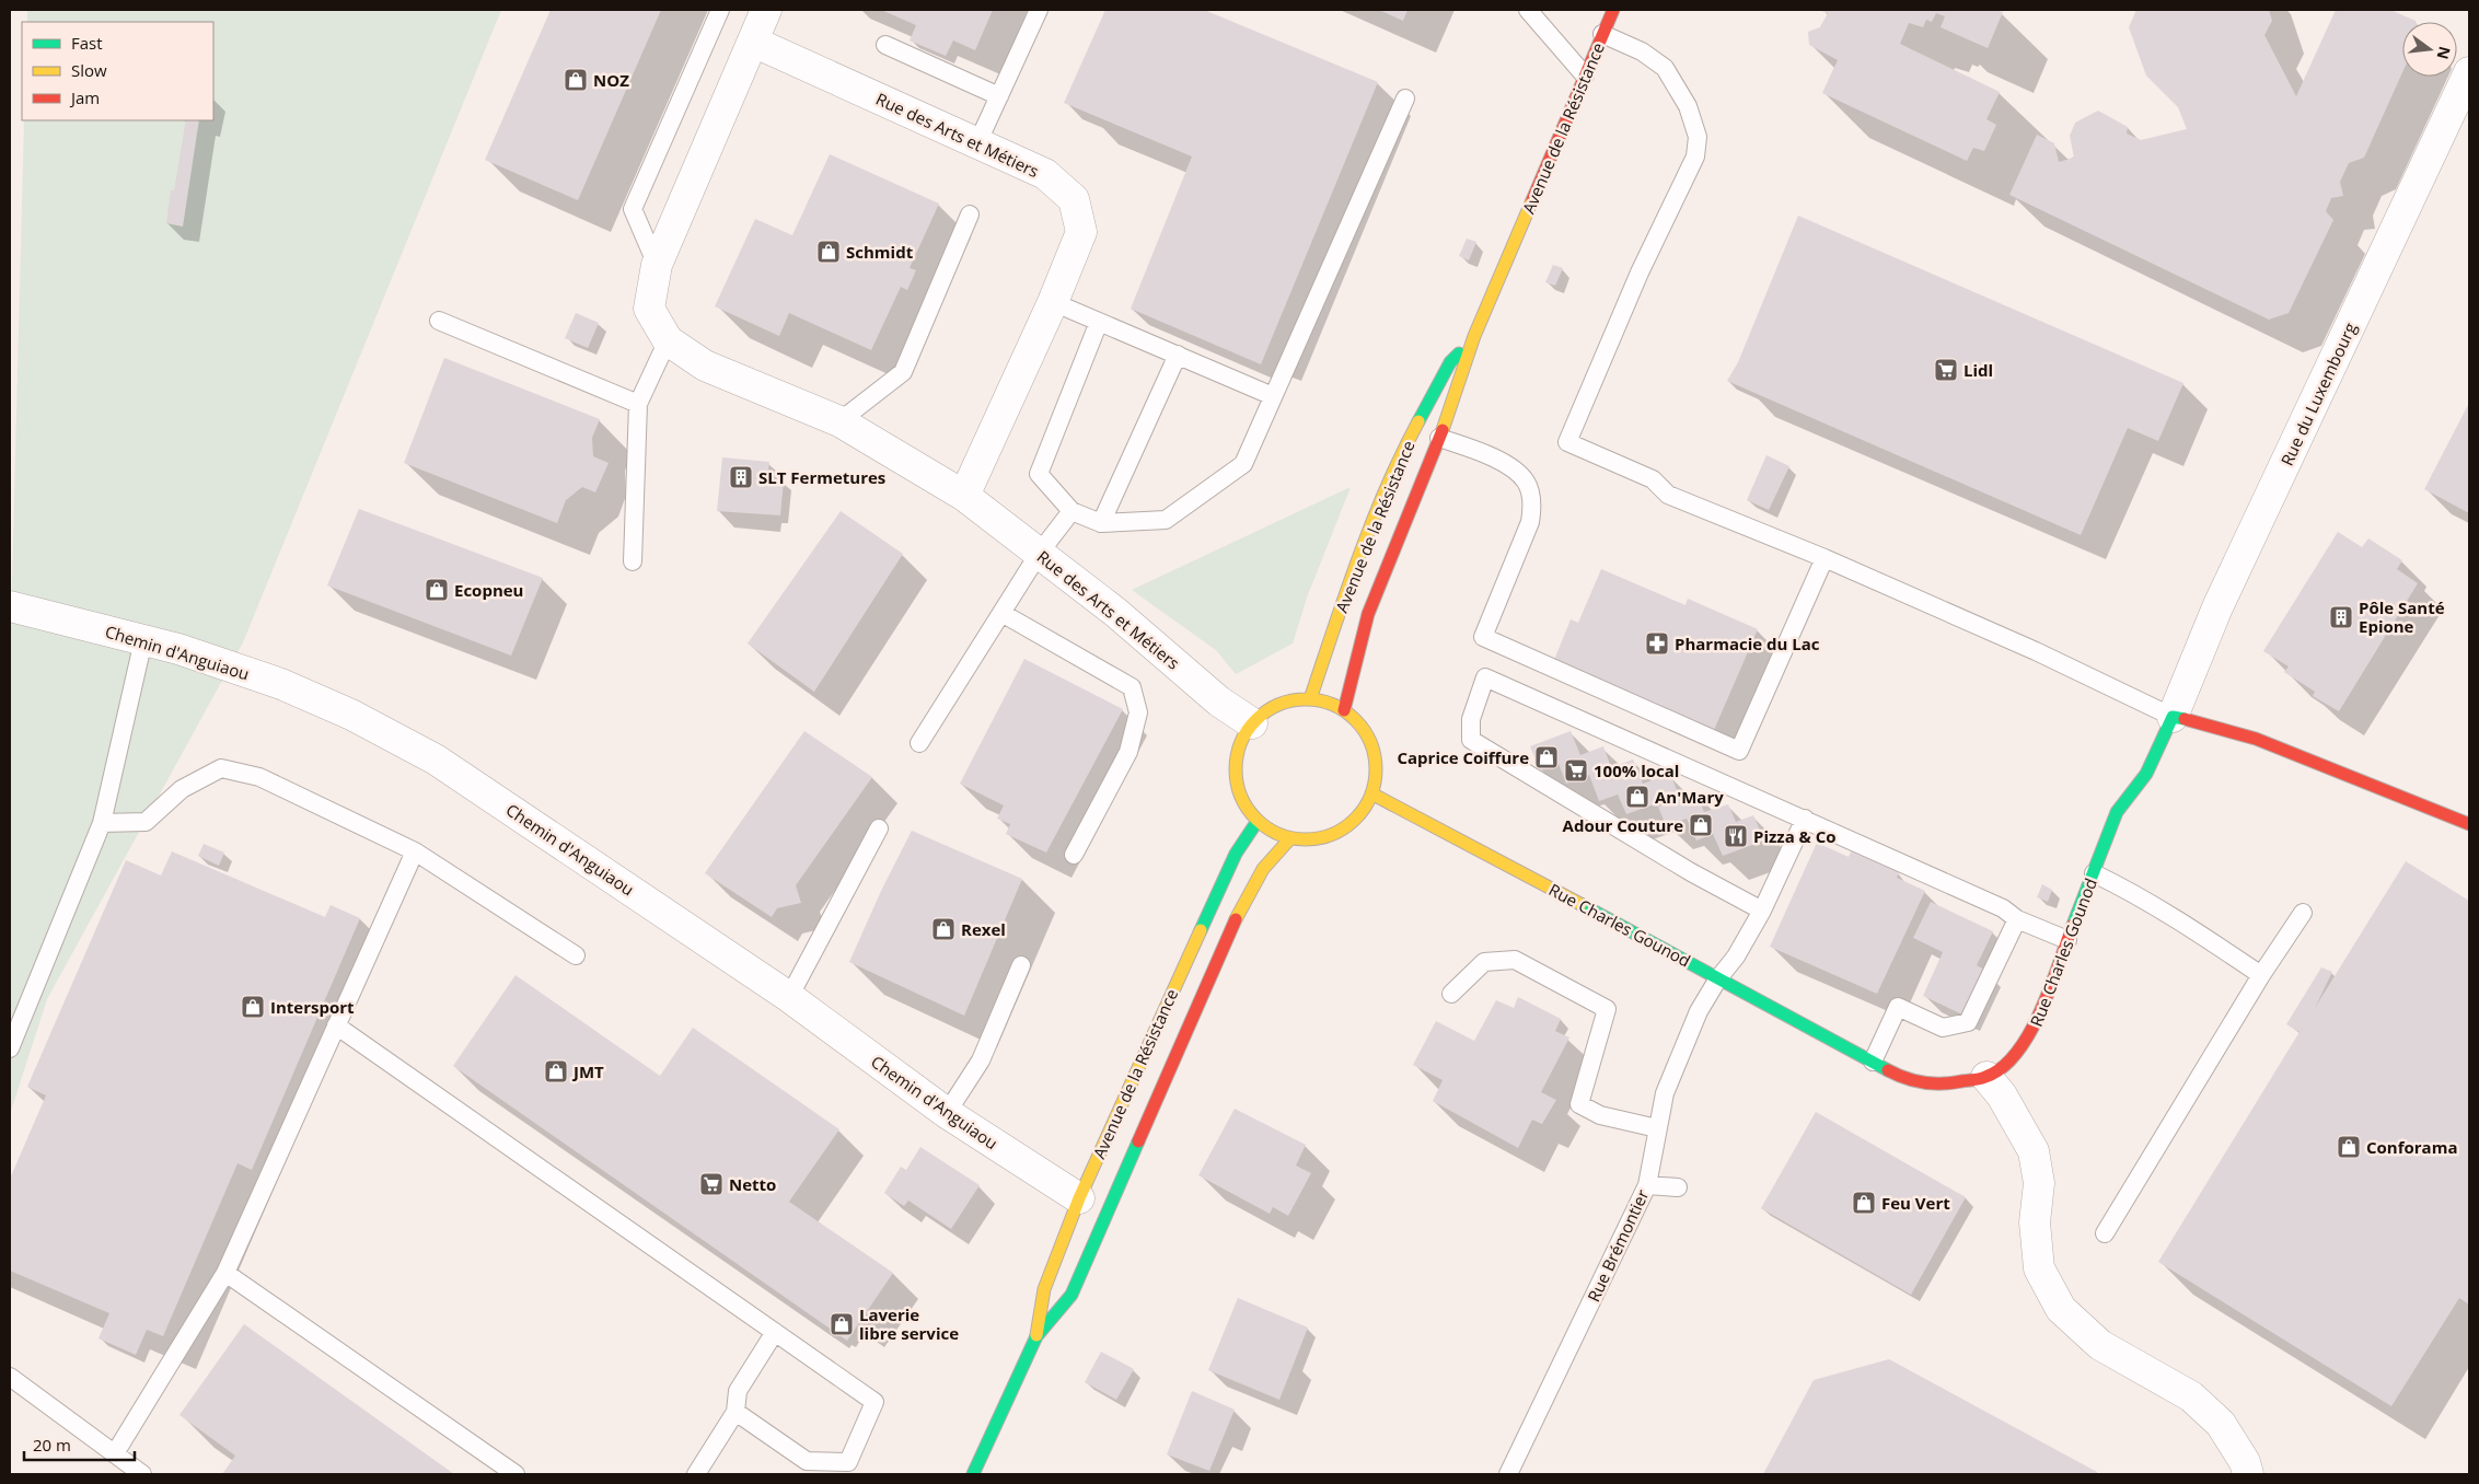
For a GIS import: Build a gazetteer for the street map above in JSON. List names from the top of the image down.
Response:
{
  "streets": {
    "main road": ["Avenue de la Résistance", "Rue Charles Gounod"],
    "street": ["Rue des Arts et Métiers", "Rue du Luxembourg", "Chemin d'Anguiaou"],
    "lane": ["Rue Brémontier"]
  },
  "crossings": [
    ["Avenue de la Résistance", "Rue des Arts et Métiers"],
    ["Avenue de la Résistance", "Chemin d'Anguiaou"],
    ["Avenue de la Résistance", "Rue Charles Gounod"],
    ["Rue des Arts et Métiers", "Rue Charles Gounod"],
    ["Rue du Luxembourg", "Rue Charles Gounod"],
    ["Rue Charles Gounod", "Rue Brémontier"]
  ],
  "places": {
    "shop": [
      "NOZ",
      "Schmidt",
      "Ecopneu",
      "Caprice Coiffure",
      "An'Mary",
      "Adour Couture",
      "Rexel",
      "Intersport",
      "JMT",
      "Conforama",
      "Feu Vert",
      "Laverie libre service"
    ],
    "supermarket": ["Lidl", "100% local", "Netto"],
    "building": ["SLT Fermetures", "Pôle Santé Epione"],
    "pharmacy": ["Pharmacie du Lac"],
    "restaurant": ["Pizza & Co"]
  },
  "legend": ["Fast", "Slow", "Jam"],
  "scale_bar": "20 m",
  "north": "right"
}
